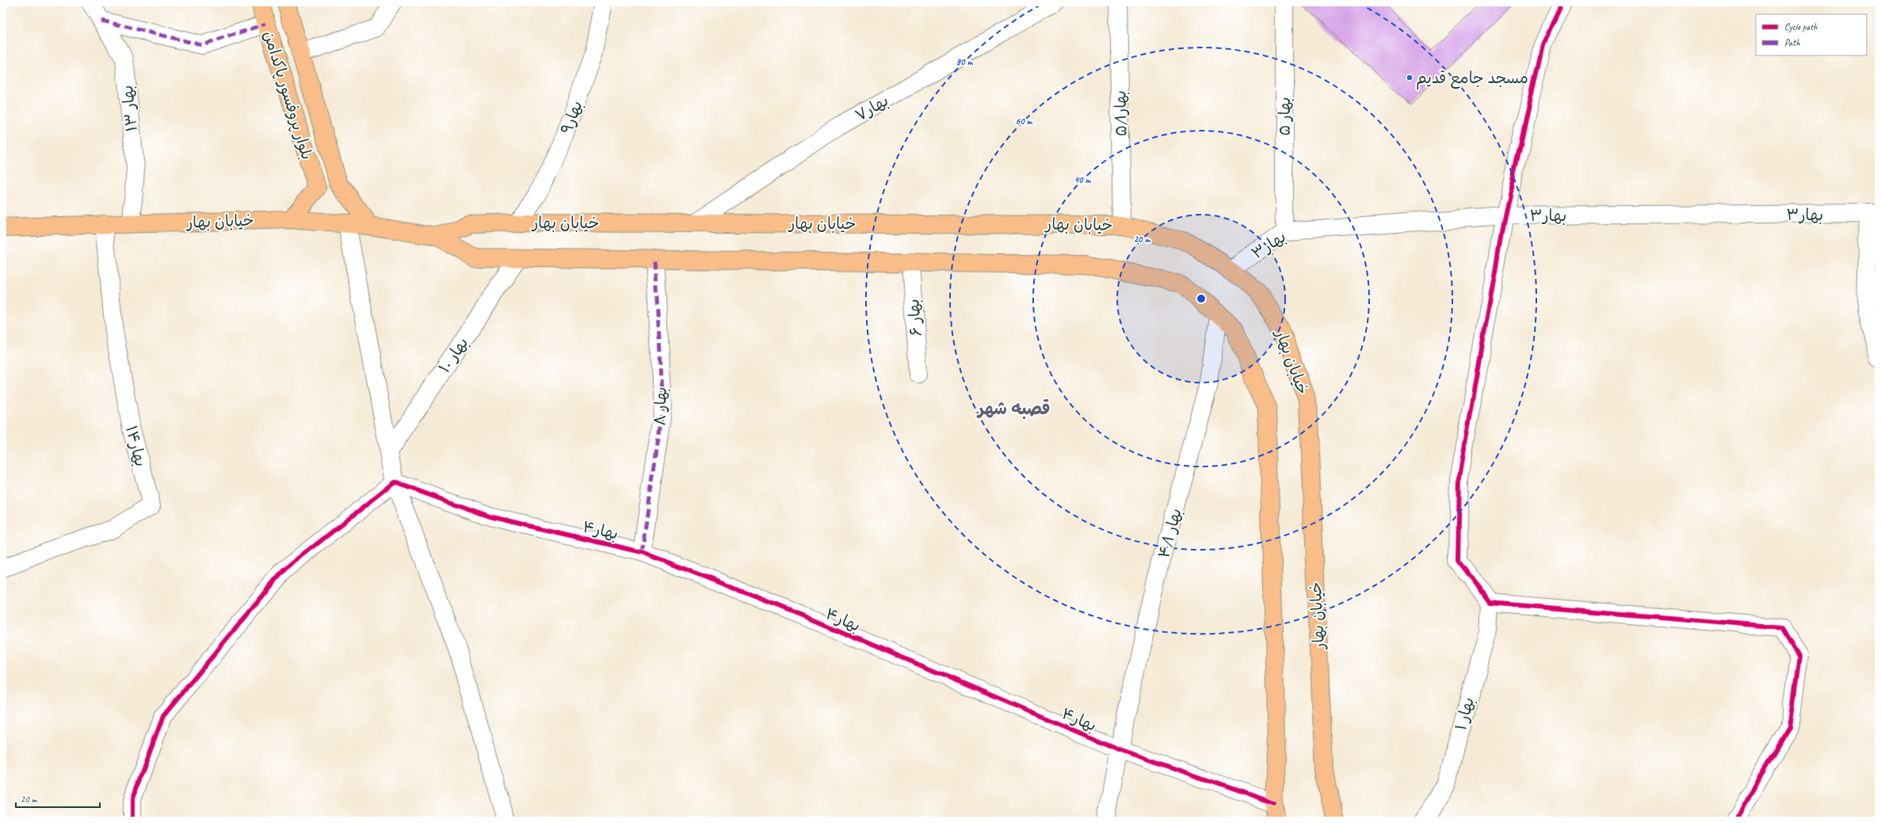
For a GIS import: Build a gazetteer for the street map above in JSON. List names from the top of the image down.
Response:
{
  "streets": {
    "main road": ["بلوار پروفسور پاکدامن", "خیابان بهار"],
    "street": [
      "بهار۷",
      "بهار ۱۳",
      "بهار۵/۱",
      "بهار ۵",
      "بهار۹",
      "بهار۳",
      "بهار ۶",
      "بهار ۱۰",
      "بهار ۸",
      "بهار۱۴",
      "بهار۴",
      "بهار ۴/۱",
      "بهار ۱"
    ]
  },
  "crossings": [
    ["بهار۷", "خیابان بهار"],
    ["بهار ۱۳", "خیابان بهار"],
    ["بهار۵/۱", "خیابان بهار"],
    ["بهار ۵", "بهار۳"],
    ["بهار۹", "خیابان بهار"],
    ["بهار۳", "خیابان بهار"],
    ["خیابان بهار", "بهار ۶"],
    ["خیابان بهار", "بهار ۱۰"],
    ["خیابان بهار", "بهار ۸"],
    ["خیابان بهار", "بهار۱۴"],
    ["خیابان بهار", "بهار۴"],
    ["خیابان بهار", "بهار ۴/۱"],
    ["بهار ۸", "بهار۴"],
    ["بهار۴", "بهار ۴/۱"]
  ],
  "districts": ["قصبه شهر"],
  "places": ["مسجد جامع قدیم"],
  "legend": ["Cycle path", "Path"],
  "scale_bar": "20 m",
  "rings": [
    "80 m",
    "60 m",
    "40 m",
    "20 m"
  ]
}
